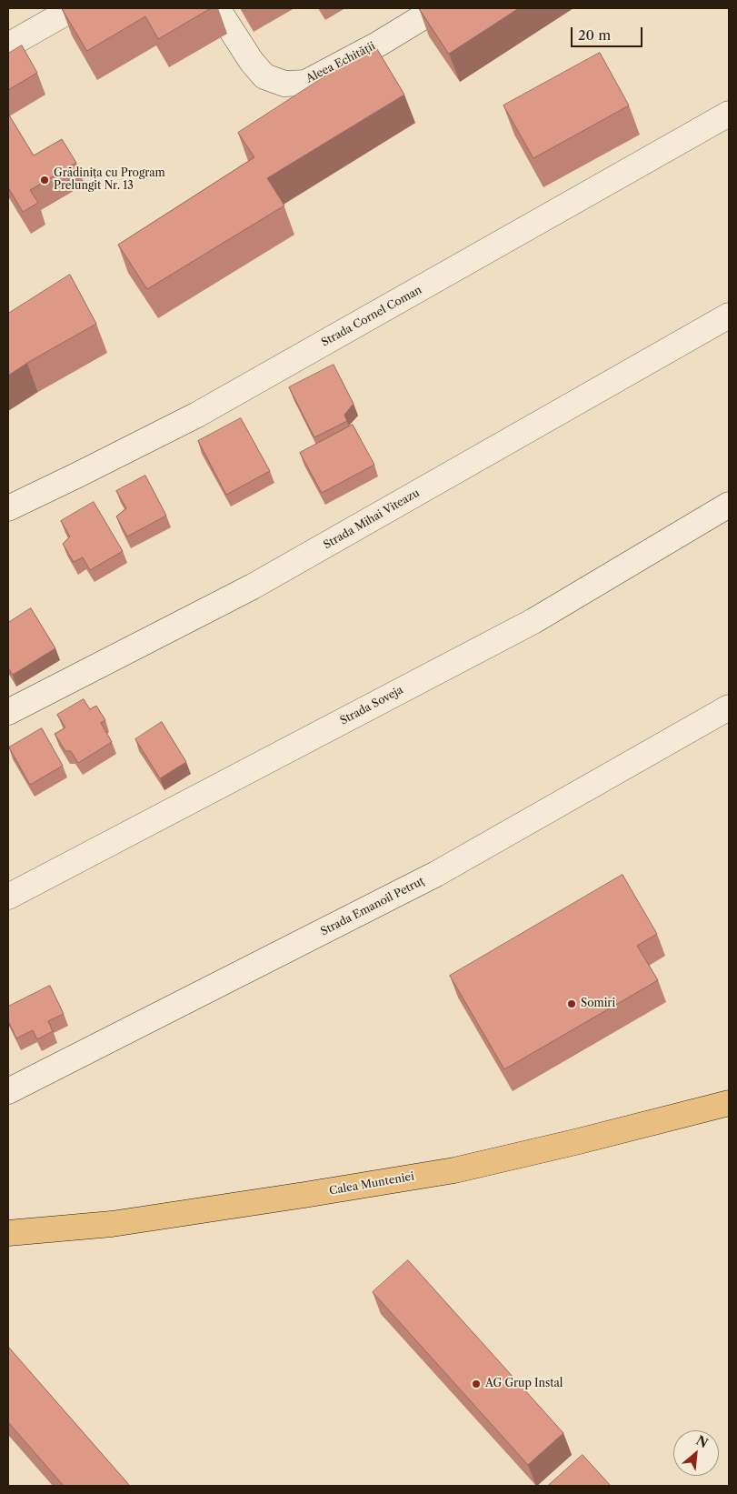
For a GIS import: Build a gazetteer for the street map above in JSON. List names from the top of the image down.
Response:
{
  "streets": {
    "main road": ["Calea Munteniei"],
    "street": [
      "Aleea Echității",
      "Strada Cornel Coman",
      "Strada Mihai Viteazu",
      "Strada Soveja",
      "Strada Emanoil Petruț"
    ]
  },
  "places": ["Grădinița cu Program Prelungit Nr. 13", "Somiri", "AG Grup Instal"],
  "scale_bar": "20 m",
  "north": "top right"
}
